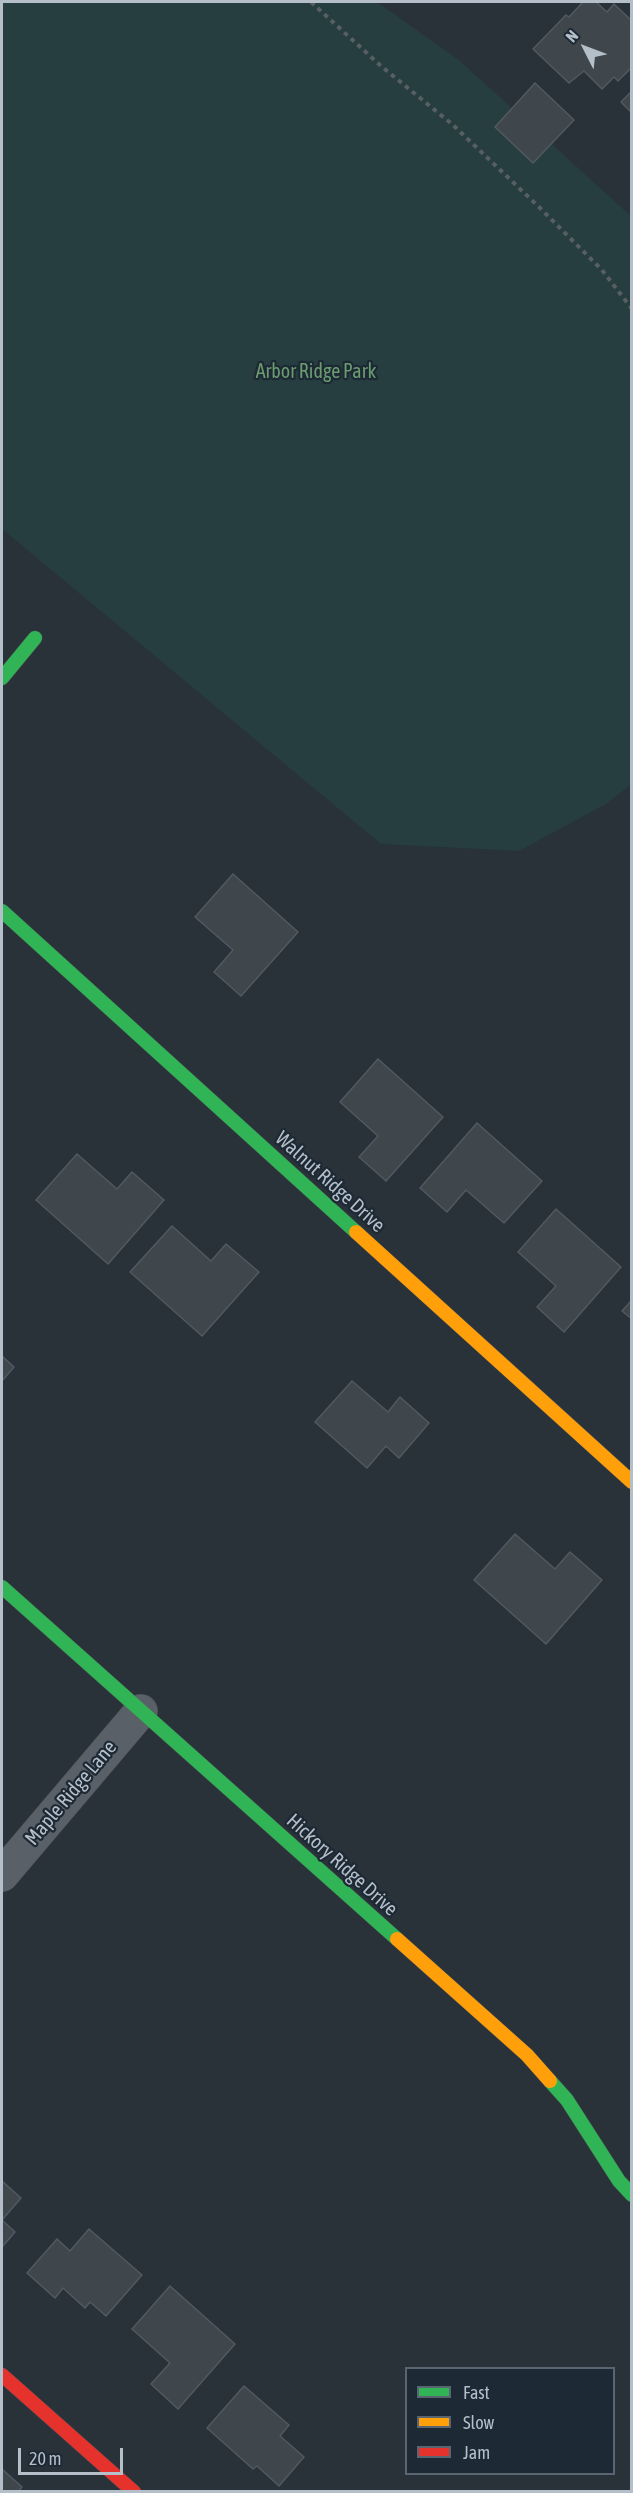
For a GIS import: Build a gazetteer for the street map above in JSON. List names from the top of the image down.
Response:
{
  "streets": {
    "street": ["Walnut Ridge Drive", "Maple Ridge Lane", "Hickory Ridge Drive"]
  },
  "crossings": [
    ["Maple Ridge Lane", "Hickory Ridge Drive"]
  ],
  "parks": ["Arbor Ridge Park"],
  "legend": ["Fast", "Slow", "Jam"],
  "scale_bar": "20 m",
  "north": "top left"
}
